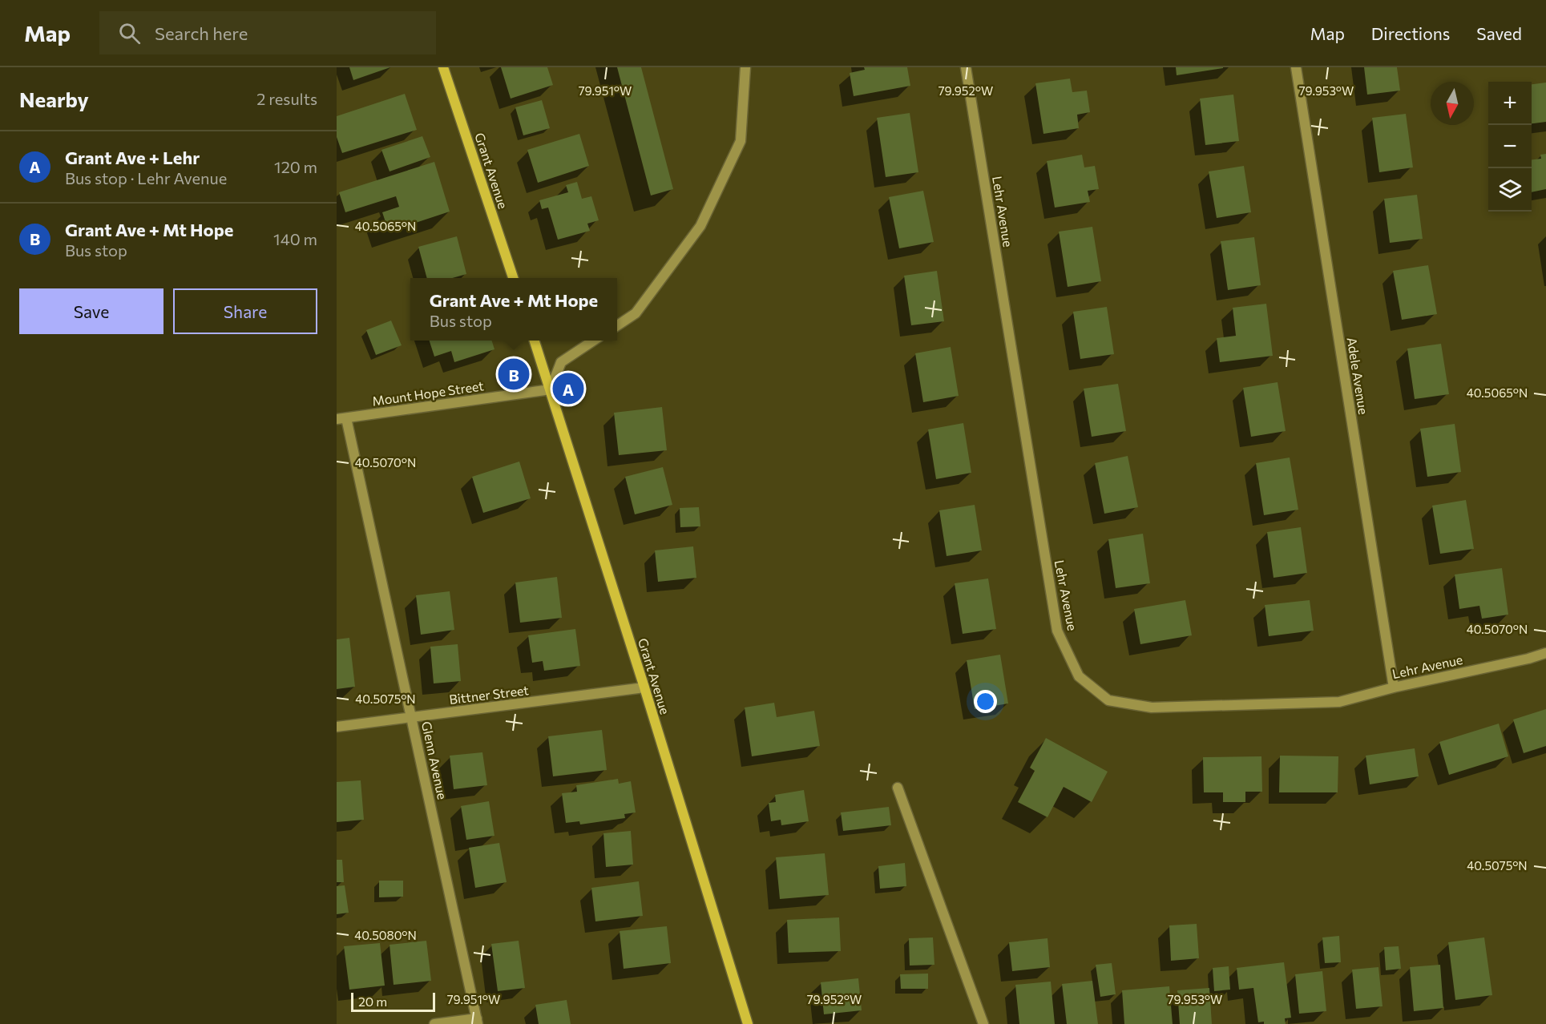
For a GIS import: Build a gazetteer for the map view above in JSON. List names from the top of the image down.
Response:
{
  "streets": {
    "main road": ["Grant Avenue"],
    "street": [
      "Lehr Avenue",
      "Adele Avenue",
      "Mount Hope Street",
      "Bittner Street",
      "Glenn Avenue"
    ]
  },
  "crossings": [
    ["Grant Avenue", "Mount Hope Street"],
    ["Grant Avenue", "Bittner Street"],
    ["Lehr Avenue", "Adele Avenue"],
    ["Mount Hope Street", "Glenn Avenue"],
    ["Bittner Street", "Glenn Avenue"]
  ],
  "scale_bar": "20 m",
  "north": "bottom",
  "page": {
    "header": "Map",
    "search": "Search here",
    "nav": ["Map", "Directions", "Saved"],
    "heading": ["Nearby", "2 results"],
    "map_buttons": ["+", "−"],
    "list": [
      {
        "mark": "A",
        "name": "Grant Ave + Lehr",
        "note": "Bus stop · Lehr Avenue",
        "value": "120 m"
      },
      {
        "mark": "B",
        "name": "Grant Ave + Mt Hope",
        "note": "Bus stop",
        "value": "140 m"
      }
    ],
    "buttons": ["Save", "Share"],
    "popup": ["Grant Ave + Mt Hope", "Bus stop"],
    "pins": ["B", "A"],
    "scale": "20 m"
  },
  "coordinates": [
    "79.951°W",
    "79.952°W",
    "79.953°W",
    "40.5065°N",
    "40.5070°N",
    "40.5075°N",
    "40.5080°N"
  ]
}
